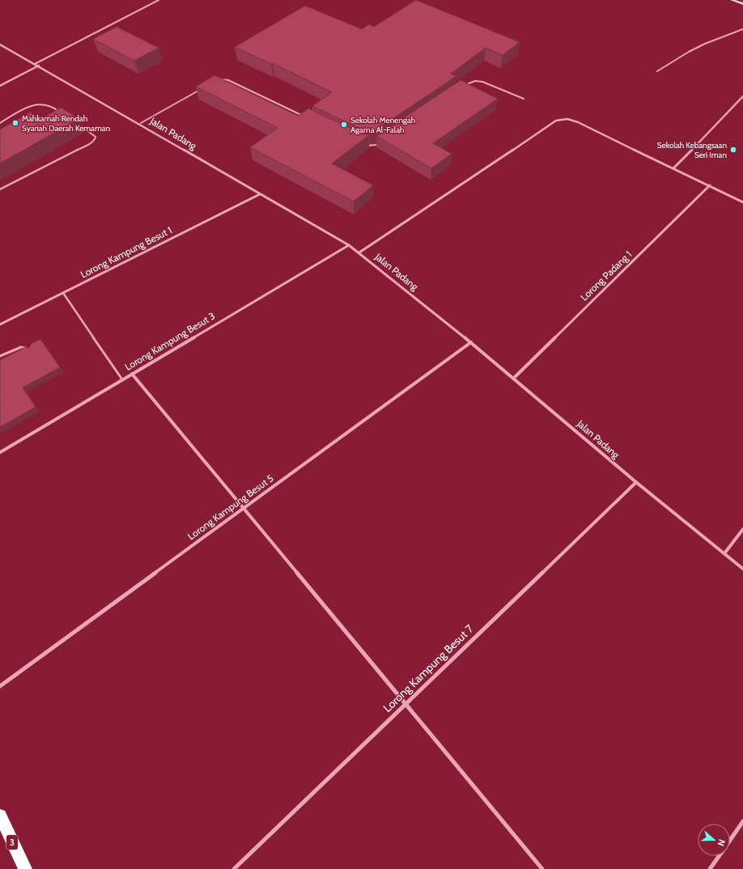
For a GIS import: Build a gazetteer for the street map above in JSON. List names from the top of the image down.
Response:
{
  "streets": {
    "highway": ["3"],
    "street": [
      "Jalan Padang",
      "Lorong Kampung Besut 1",
      "Lorong Padang 1",
      "Lorong Kampung Besut 3",
      "Lorong Kampung Besut 5",
      "Lorong Kampung Besut 7"
    ]
  },
  "crossings": [
    ["Jalan Padang", "Lorong Kampung Besut 1"],
    ["Jalan Padang", "Lorong Padang 1"],
    ["Jalan Padang", "Lorong Kampung Besut 3"],
    ["Jalan Padang", "Lorong Kampung Besut 5"],
    ["Jalan Padang", "Lorong Kampung Besut 7"]
  ],
  "places": ["Mahkamah Rendah Syariah Daerah Kemaman", "Sekolah Menengah Agama Al-Falah", "Sekolah Kebangsaan Seri Iman"],
  "north": "right"
}
